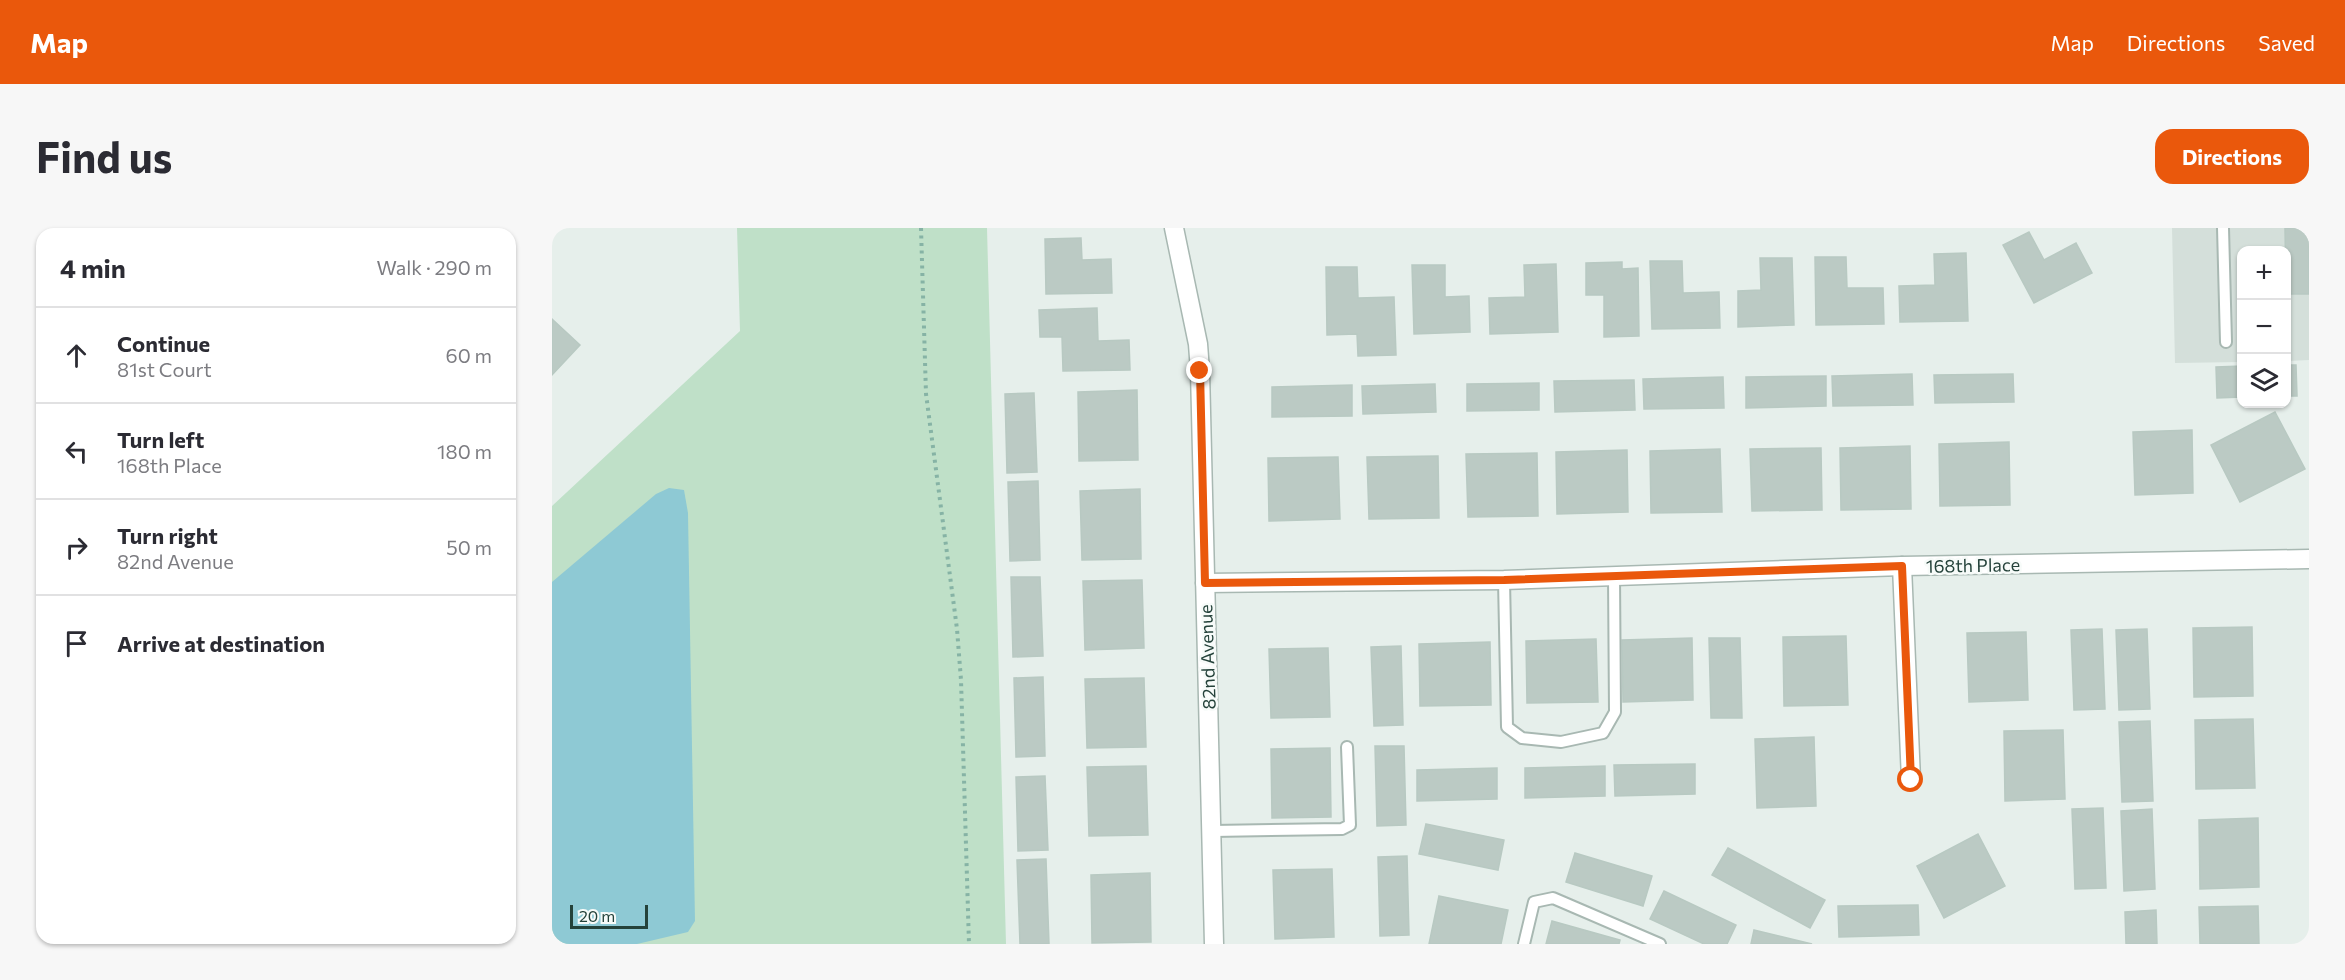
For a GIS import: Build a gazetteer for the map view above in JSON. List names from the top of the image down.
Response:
{
  "streets": {
    "street": ["168th Place", "82nd Avenue"]
  },
  "crossings": [
    ["168th Place", "82nd Avenue"]
  ],
  "scale_bar": "20 m",
  "page": {
    "header": "Map",
    "nav": ["Map", "Directions", "Saved"],
    "buttons": "Directions",
    "title": "Find us",
    "heading": ["4 min", "Walk · 290 m"],
    "map_buttons": ["+", "−"],
    "list": [
      ["Continue", "81st Court", "60 m"],
      ["Turn left", "168th Place", "180 m"],
      ["Turn right", "82nd Avenue", "50 m"],
      "Arrive at destination"
    ],
    "scale": "20 m"
  }
}
